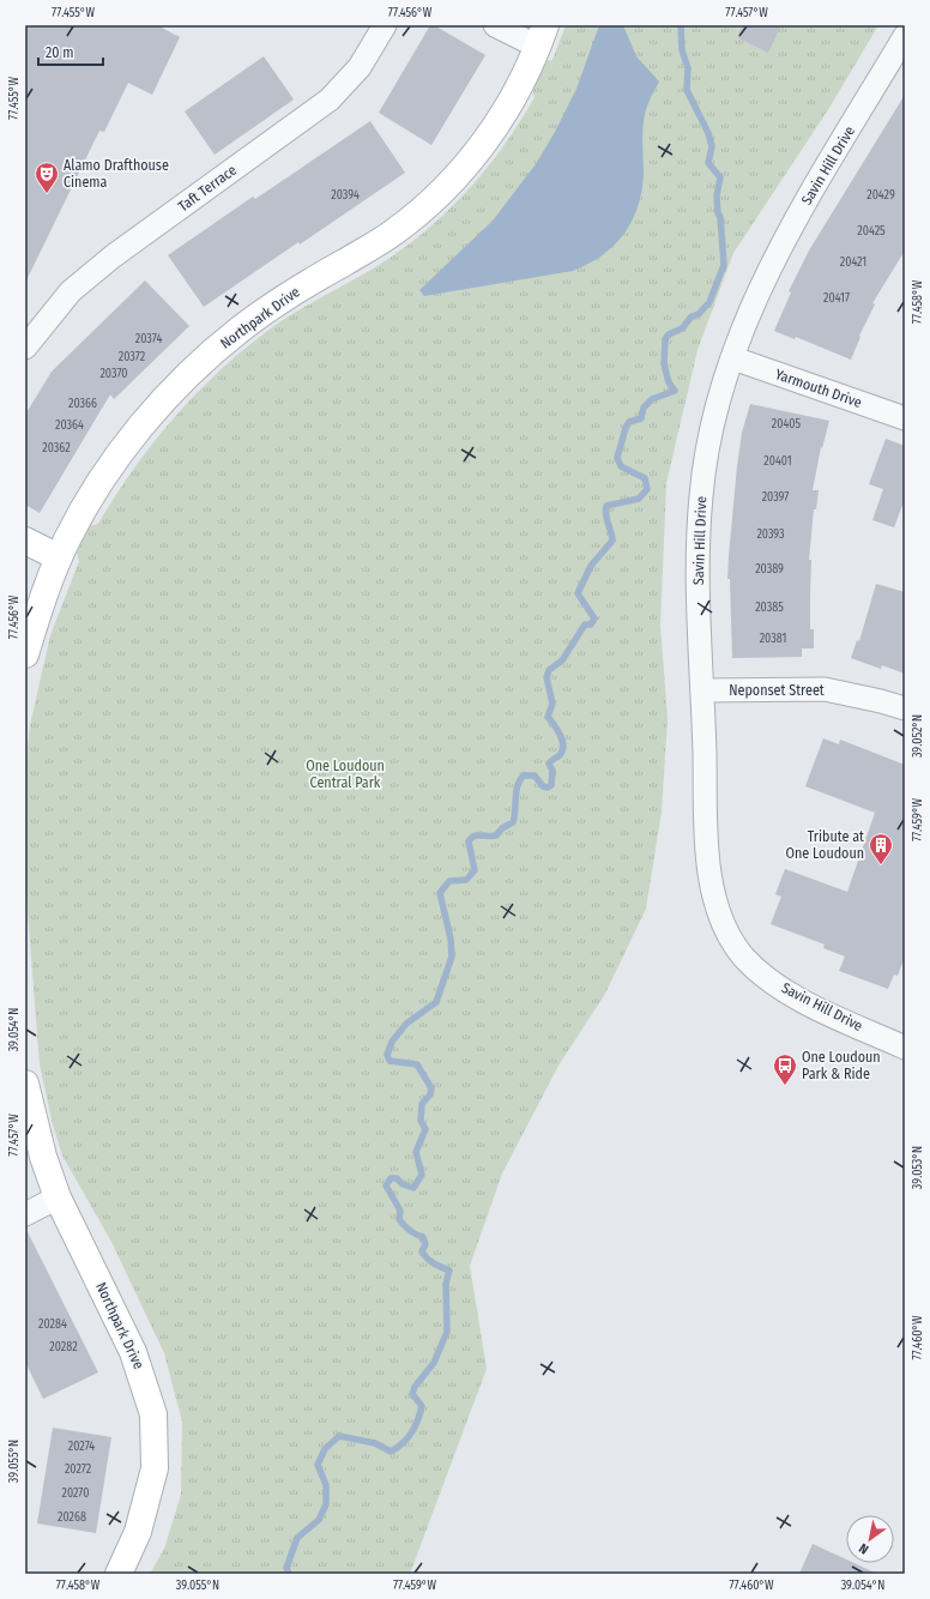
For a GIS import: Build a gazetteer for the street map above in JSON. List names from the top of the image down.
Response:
{
  "streets": {
    "street": [
      "Savin Hill Drive",
      "Taft Terrace",
      "Northpark Drive",
      "Yarmouth Drive",
      "Neponset Street"
    ]
  },
  "crossings": [
    ["Savin Hill Drive", "Yarmouth Drive"],
    ["Savin Hill Drive", "Neponset Street"]
  ],
  "parks": ["One Loudoun Central Park"],
  "places": {
    "theatre": ["Alamo Drafthouse Cinema"],
    "building": ["Tribute at One Loudoun"],
    "bus stop": ["One Loudoun Park & Ride"]
  },
  "house_numbers": [
    "20394",
    "20429",
    "20425",
    "20421",
    "20417",
    "20374",
    "20372",
    "20370",
    "20366",
    "20405",
    "20364",
    "20362",
    "20401",
    "20397",
    "20393",
    "20389",
    "20385",
    "20381",
    "20284",
    "20282",
    "20274",
    "20272",
    "20270",
    "20268"
  ],
  "scale_bar": "20 m",
  "north": "bottom left",
  "coordinates": [
    "77.455°W",
    "77.456°W",
    "77.457°W",
    "77.458°W",
    "39.052°N",
    "77.459°W",
    "39.054°N",
    "39.053°N",
    "77.460°W",
    "39.055°N"
  ]
}
